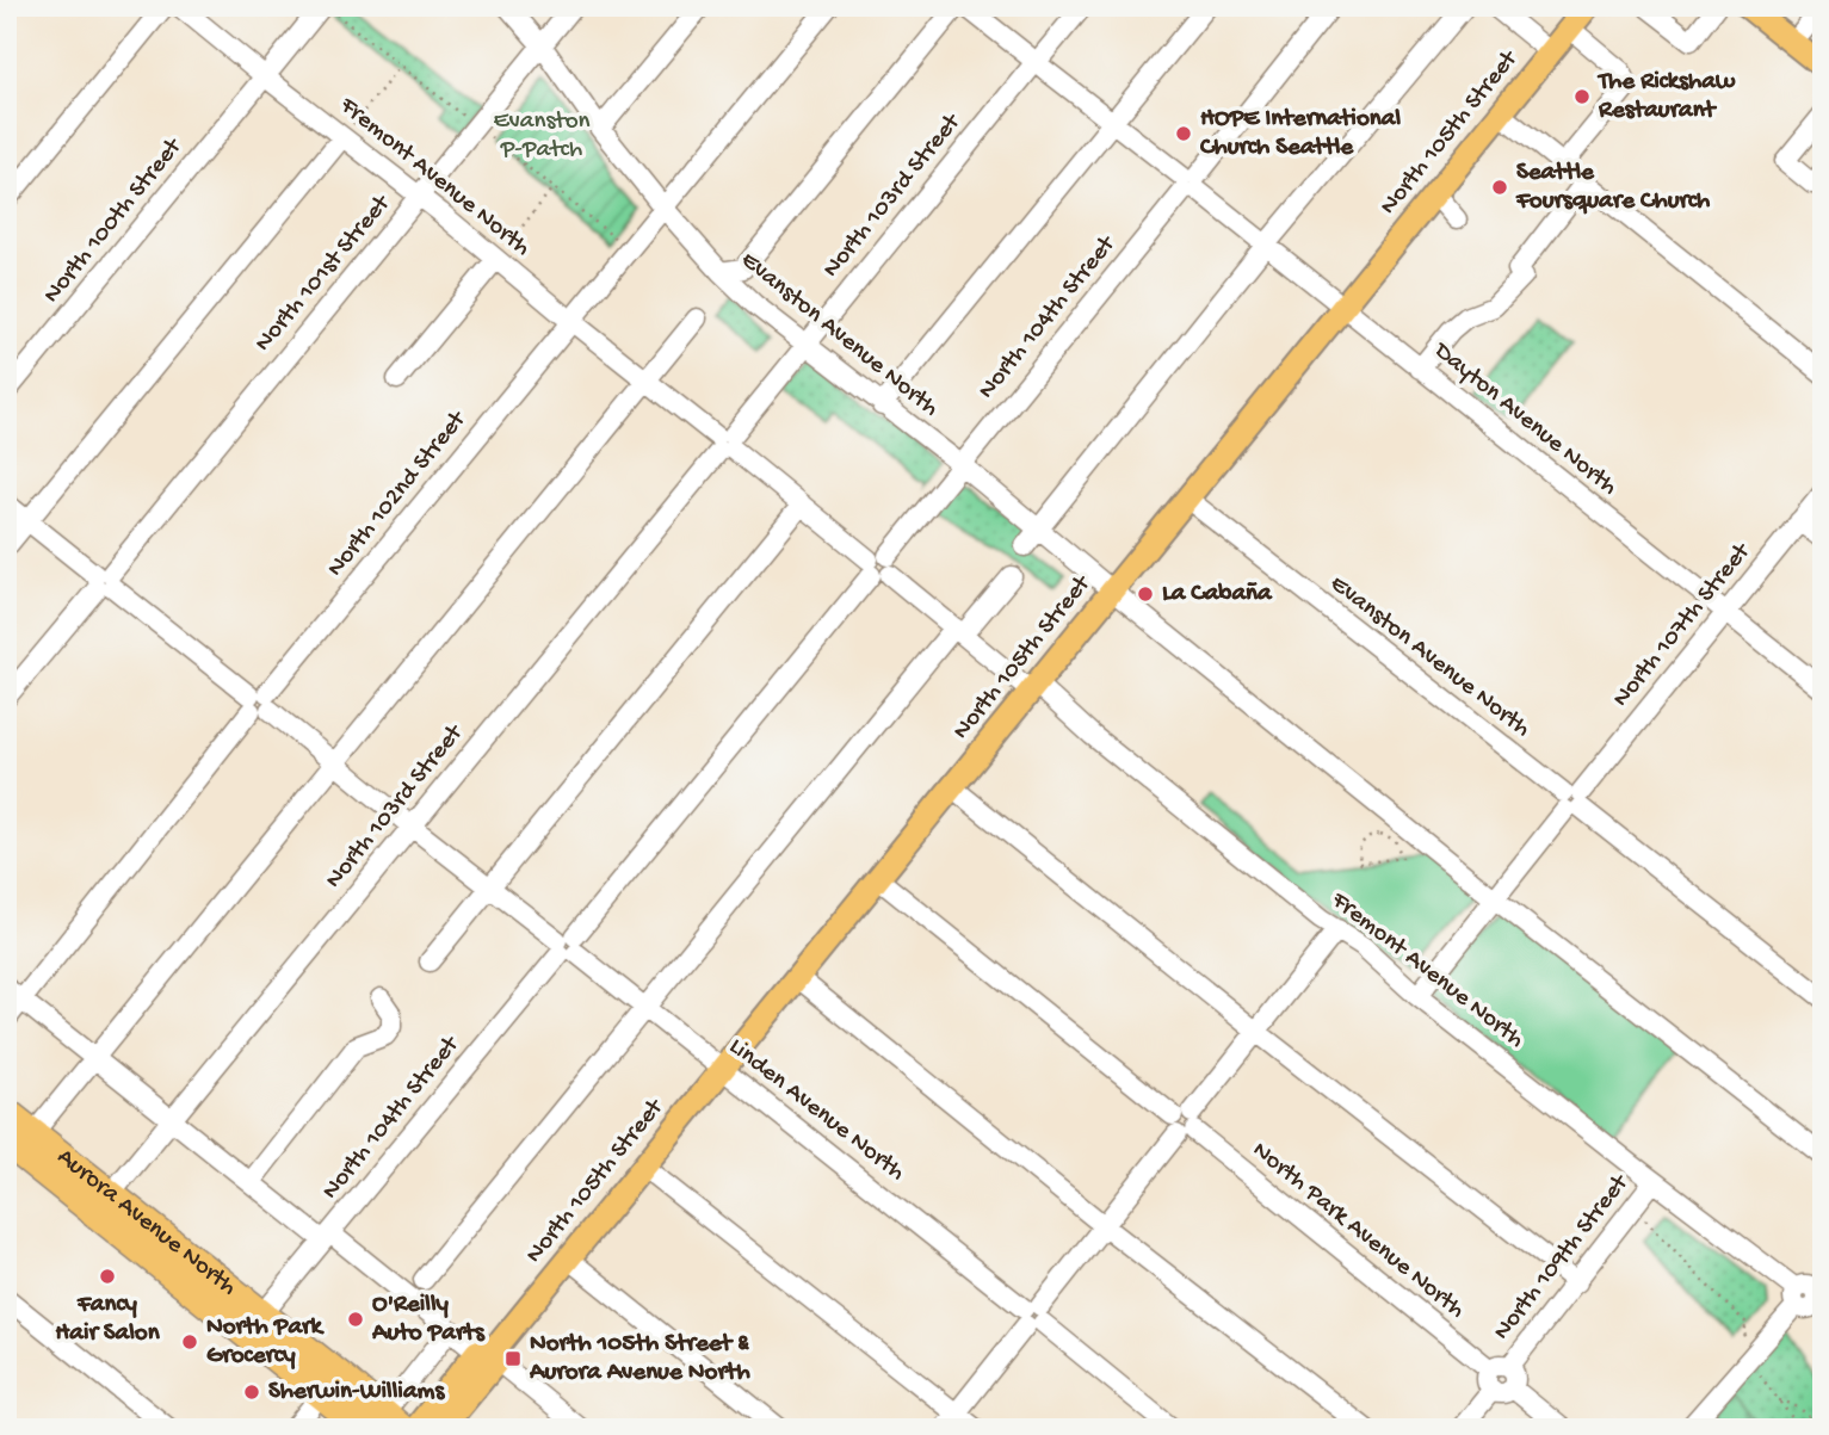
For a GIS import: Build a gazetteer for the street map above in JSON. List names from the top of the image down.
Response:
{
  "streets": {
    "highway": ["Aurora Avenue North"],
    "main road": ["North 105th Street"],
    "street": [
      "Fremont Avenue North",
      "North 103rd Street",
      "North 100th Street",
      "North 101st Street",
      "North 104th Street",
      "Evanston Avenue North",
      "Dayton Avenue North",
      "North 102nd Street",
      "North 107th Street",
      "Linden Avenue North",
      "North Park Avenue North",
      "North 109th Street"
    ]
  },
  "crossings": [
    ["North 105th Street", "Fremont Avenue North"],
    ["North 105th Street", "Evanston Avenue North"],
    ["North 105th Street", "Dayton Avenue North"],
    ["North 105th Street", "Linden Avenue North"],
    ["North 105th Street", "North Park Avenue North"],
    ["Fremont Avenue North", "North 103rd Street"],
    ["Fremont Avenue North", "North 100th Street"],
    ["Fremont Avenue North", "North 101st Street"],
    ["Fremont Avenue North", "North 104th Street"],
    ["Fremont Avenue North", "North 102nd Street"],
    ["Fremont Avenue North", "North 107th Street"],
    ["Fremont Avenue North", "North 109th Street"],
    ["North 103rd Street", "Evanston Avenue North"],
    ["North 103rd Street", "Dayton Avenue North"],
    ["North 103rd Street", "Linden Avenue North"],
    ["North 103rd Street", "Aurora Avenue North"],
    ["North 101st Street", "Evanston Avenue North"],
    ["North 101st Street", "Linden Avenue North"],
    ["North 104th Street", "Evanston Avenue North"],
    ["North 104th Street", "Dayton Avenue North"],
    ["North 104th Street", "Linden Avenue North"],
    ["North 104th Street", "Aurora Avenue North"],
    ["Evanston Avenue North", "North 102nd Street"],
    ["Evanston Avenue North", "North 107th Street"],
    ["Dayton Avenue North", "North 107th Street"],
    ["North 102nd Street", "Linden Avenue North"],
    ["North Park Avenue North", "North 109th Street"]
  ],
  "parks": ["Evanston P-Patch"],
  "places": {
    "other": [
      "The Rickshaw Restaurant",
      "HOPE International Church Seattle",
      "Seattle Foursquare Church",
      "La Cabaña",
      "Fancy Hair Salon",
      "O'Reilly Auto Parts",
      "North Park Grocercy",
      "Sherwin-Williams"
    ],
    "transit": ["North 105th Street & Aurora Avenue North"]
  }
}
